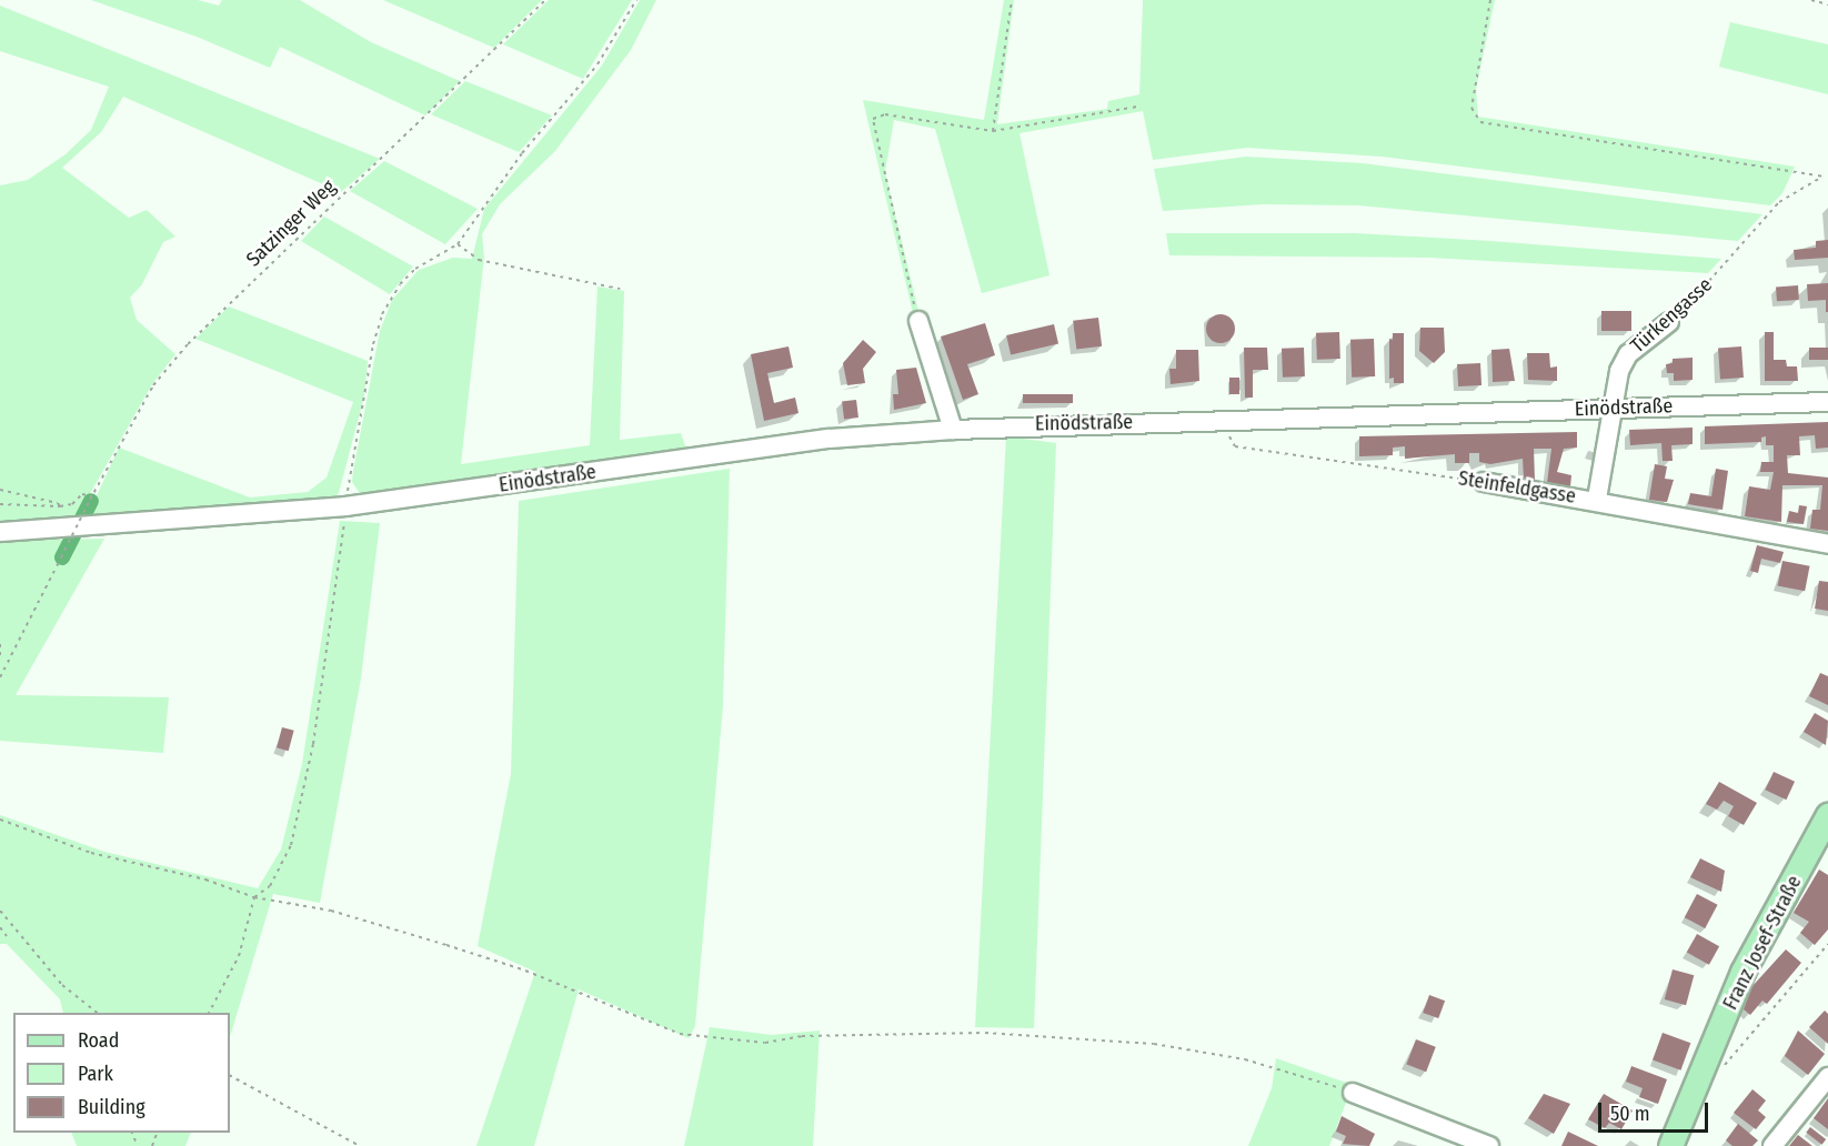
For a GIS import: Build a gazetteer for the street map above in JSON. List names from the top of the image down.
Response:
{
  "streets": {
    "main road": ["Franz Josef-Straße"],
    "street": ["Türkengasse", "Einödstraße", "Steinfeldgasse"],
    "path": ["Satzinger Weg"]
  },
  "crossings": [
    ["Türkengasse", "Einödstraße"],
    ["Türkengasse", "Steinfeldgasse"],
    ["Einödstraße", "Steinfeldgasse"]
  ],
  "legend": ["Road", "Park", "Building"],
  "scale_bar": "50 m"
}
